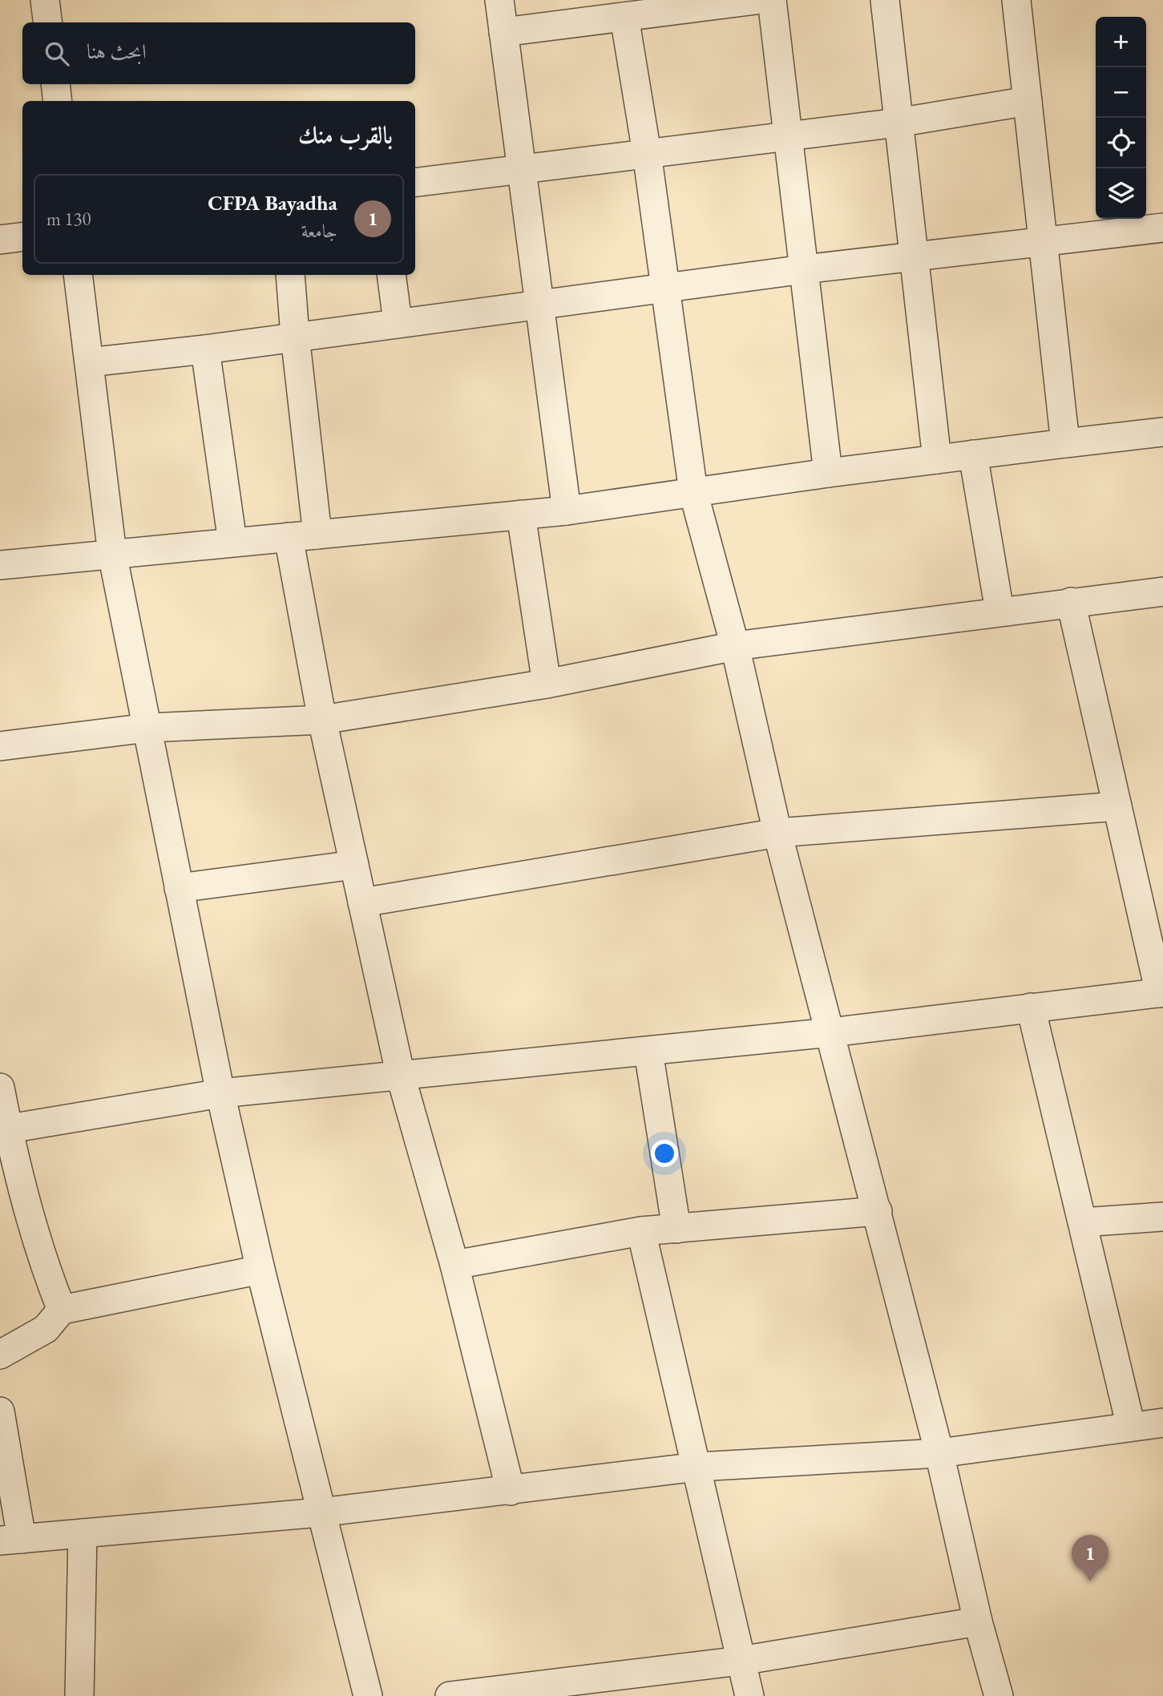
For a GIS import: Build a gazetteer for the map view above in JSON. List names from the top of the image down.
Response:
{
  "page": {
    "map_buttons": ["+", "−"],
    "search": "ابحث هنا",
    "heading": "بالقرب منك",
    "list": [
      {
        "mark": "1",
        "name": "CFPA Bayadha",
        "note": "جامعة",
        "value": "130 m"
      }
    ],
    "pins": "1"
  }
}
